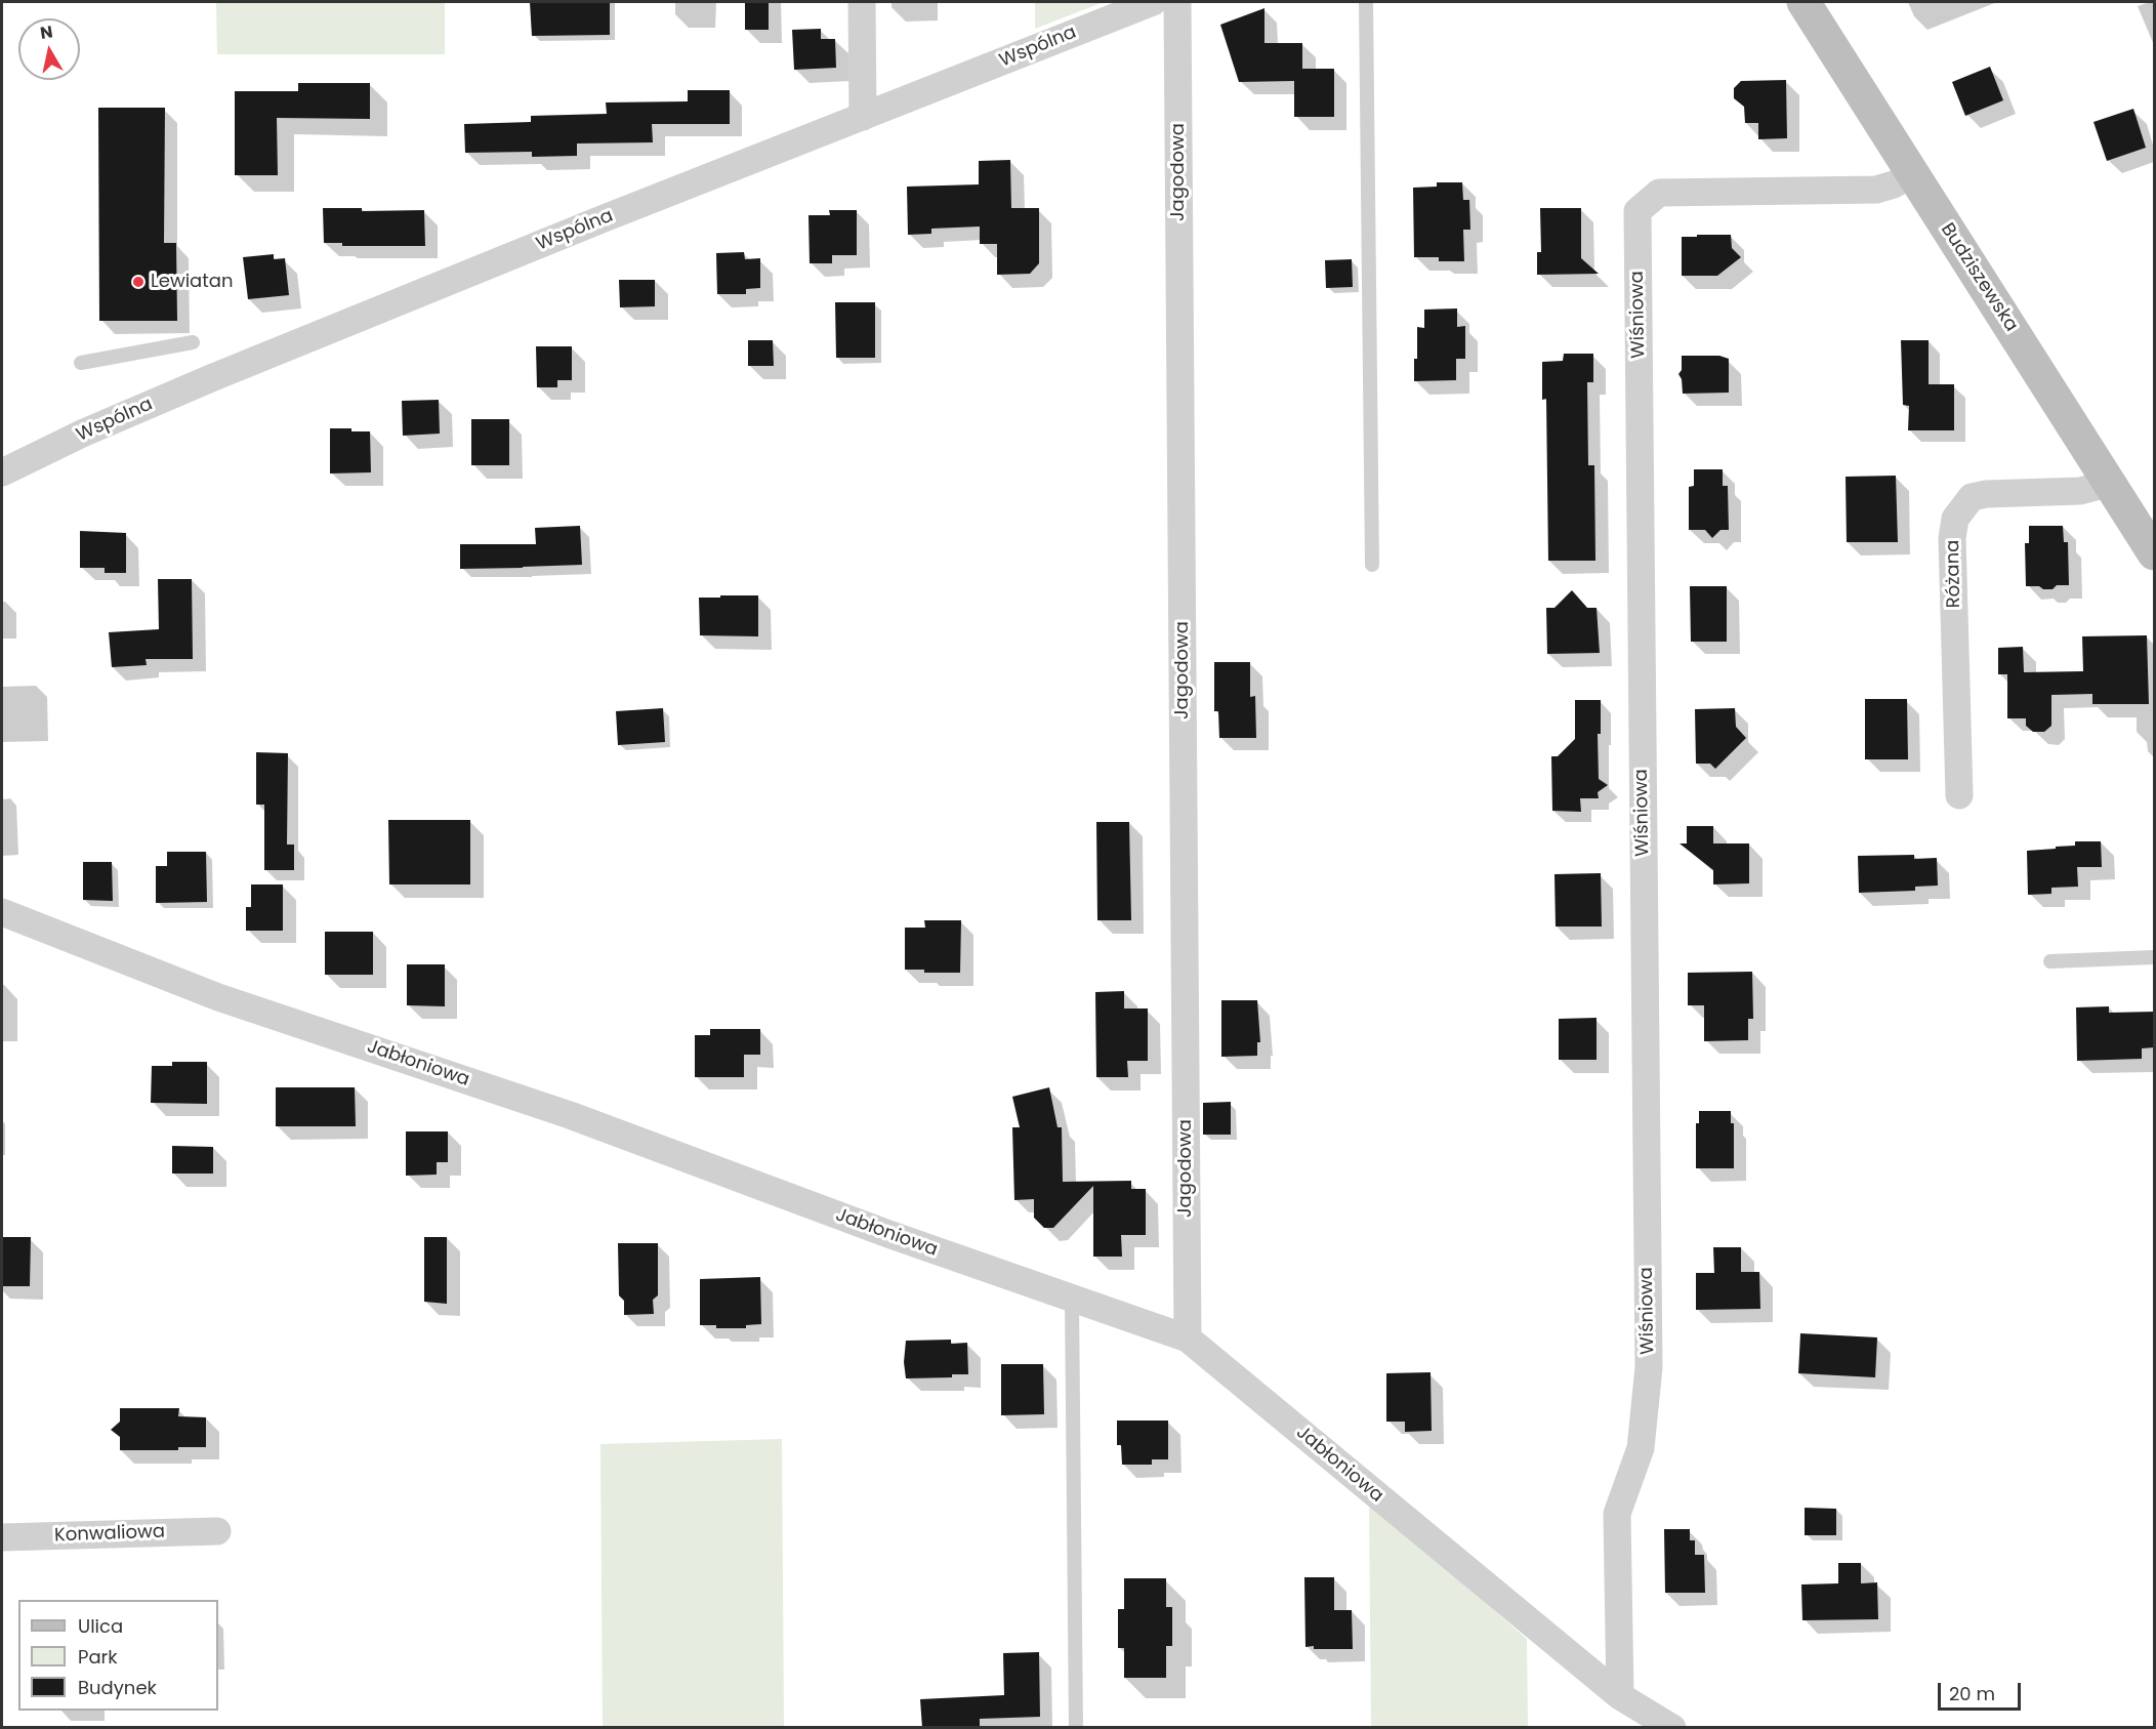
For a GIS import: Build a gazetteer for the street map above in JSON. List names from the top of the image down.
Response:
{
  "streets": {
    "street": [
      "Wspólna",
      "Jagodowa",
      "Budziszewska",
      "Wiśniowa",
      "Różana",
      "Jabłoniowa",
      "Konwaliowa"
    ]
  },
  "crossings": [
    ["Jagodowa", "Jabłoniowa"],
    ["Budziszewska", "Wiśniowa"],
    ["Budziszewska", "Różana"],
    ["Wiśniowa", "Jabłoniowa"]
  ],
  "places": ["Lewiatan"],
  "legend": ["Ulica", "Park", "Budynek"],
  "scale_bar": "20 m",
  "north": "top"
}
